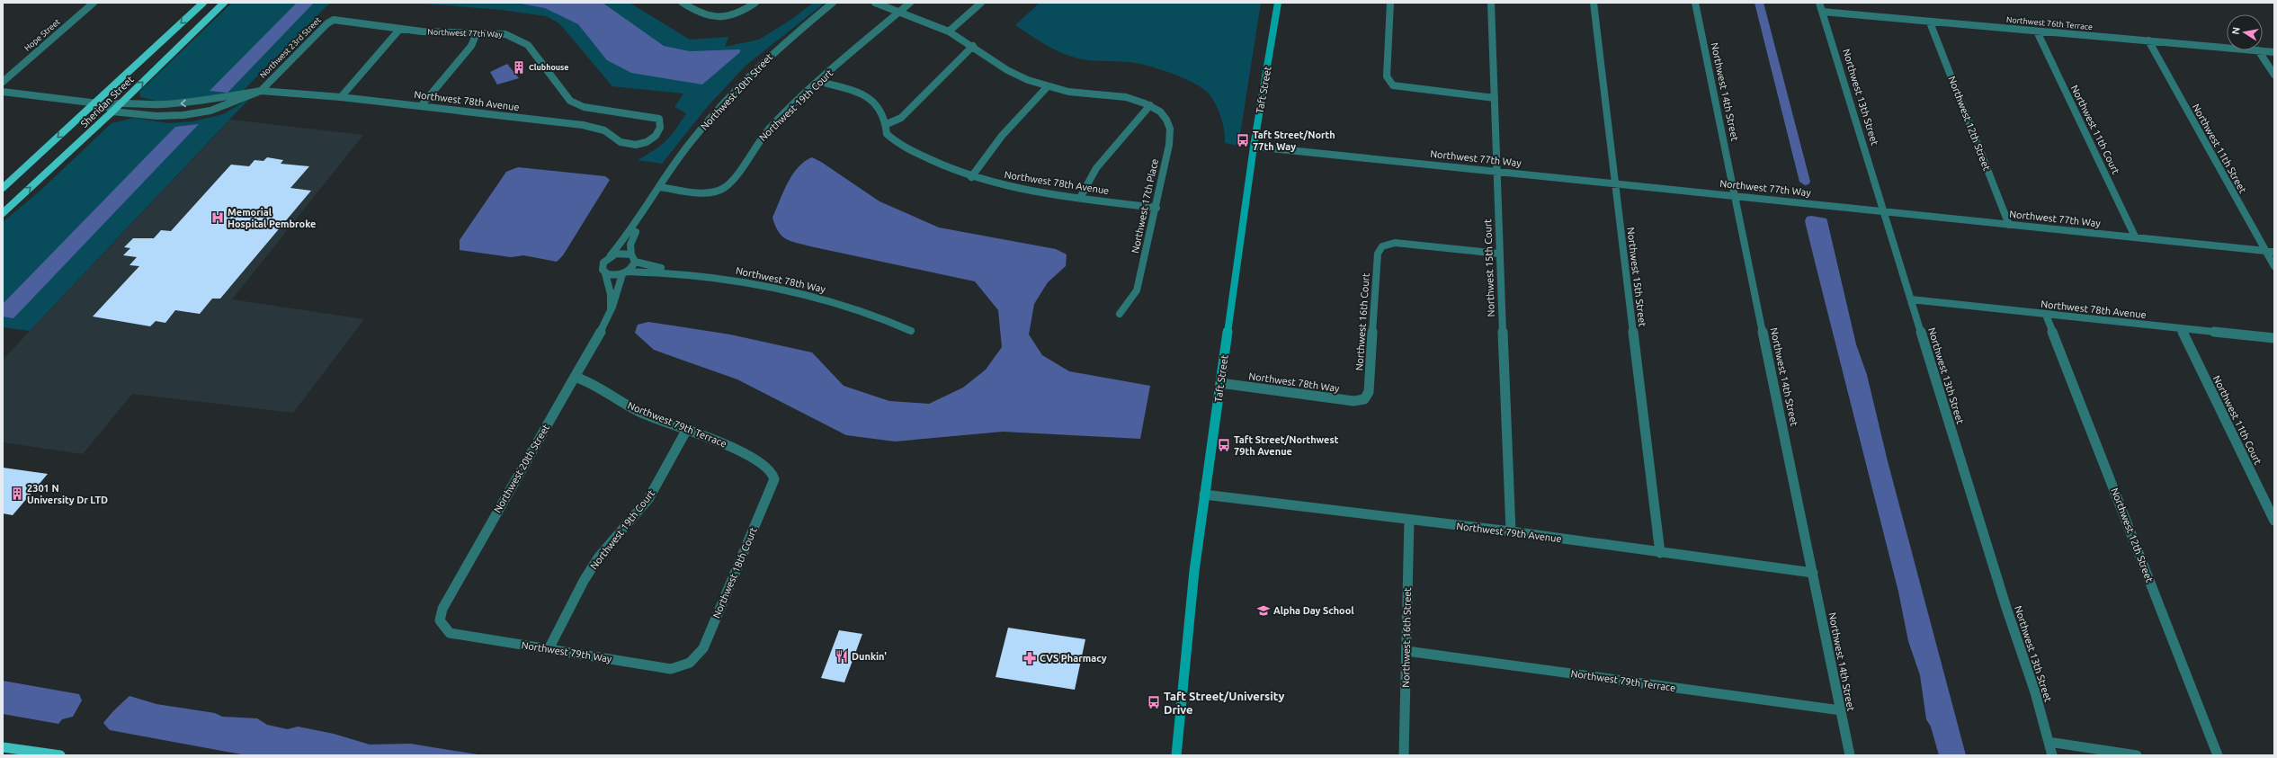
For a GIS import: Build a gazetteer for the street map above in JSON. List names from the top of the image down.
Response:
{
  "streets": {
    "main road": ["Sheridan Street"],
    "street": [
      "Northwest 76th Terrace",
      "Northwest 77th Way",
      "Hope Street",
      "Northwest 23rd Street",
      "Taft Street",
      "Northwest 20th Street",
      "Northwest 14th Street",
      "Northwest 13th Street",
      "Northwest 78th Avenue",
      "Northwest 19th Court",
      "Northwest 12th Street",
      "Northwest 11th Court",
      "Northwest 11th Street",
      "Northwest 17th Place",
      "Northwest 15th Court",
      "Northwest 15th Street",
      "Northwest 78th Way",
      "Northwest 16th Court",
      "Northwest 79th Terrace",
      "Northwest 79th Avenue",
      "Northwest 18th Court",
      "Northwest 16th Street",
      "Northwest 79th Way"
    ]
  },
  "crossings": [
    ["Northwest 76th Terrace", "Northwest 13th Street"],
    ["Northwest 76th Terrace", "Northwest 12th Street"],
    ["Northwest 76th Terrace", "Northwest 11th Court"],
    ["Northwest 76th Terrace", "Northwest 11th Street"],
    ["Northwest 77th Way", "Northwest 23rd Street"],
    ["Northwest 77th Way", "Taft Street"],
    ["Northwest 77th Way", "Northwest 14th Street"],
    ["Northwest 77th Way", "Northwest 13th Street"],
    ["Northwest 77th Way", "Northwest 78th Avenue"],
    ["Northwest 77th Way", "Northwest 12th Street"],
    ["Northwest 77th Way", "Northwest 11th Court"],
    ["Northwest 77th Way", "Northwest 11th Street"],
    ["Northwest 77th Way", "Northwest 15th Court"],
    ["Northwest 77th Way", "Northwest 15th Street"],
    ["Northwest 23rd Street", "Northwest 78th Avenue"],
    ["Taft Street", "Northwest 78th Way"],
    ["Taft Street", "Northwest 79th Avenue"],
    ["Northwest 20th Street", "Northwest 19th Court"],
    ["Northwest 20th Street", "Northwest 78th Way"],
    ["Northwest 20th Street", "Northwest 79th Terrace"],
    ["Northwest 20th Street", "Northwest 79th Way"],
    ["Northwest 14th Street", "Northwest 79th Terrace"],
    ["Northwest 14th Street", "Northwest 79th Avenue"],
    ["Northwest 13th Street", "Northwest 78th Avenue"],
    ["Northwest 78th Avenue", "Sheridan Street"],
    ["Northwest 78th Avenue", "Northwest 19th Court"],
    ["Northwest 78th Avenue", "Northwest 12th Street"],
    ["Northwest 78th Avenue", "Northwest 11th Court"],
    ["Northwest 78th Avenue", "Northwest 17th Place"],
    ["Northwest 19th Court", "Northwest 17th Place"],
    ["Northwest 19th Court", "Northwest 79th Terrace"],
    ["Northwest 19th Court", "Northwest 79th Way"],
    ["Northwest 15th Court", "Northwest 16th Court"],
    ["Northwest 15th Court", "Northwest 79th Avenue"],
    ["Northwest 15th Street", "Northwest 79th Avenue"],
    ["Northwest 78th Way", "Northwest 16th Court"],
    ["Northwest 79th Terrace", "Northwest 18th Court"],
    ["Northwest 79th Terrace", "Northwest 16th Street"],
    ["Northwest 79th Avenue", "Northwest 16th Street"],
    ["Northwest 18th Court", "Northwest 79th Way"]
  ],
  "places": {
    "building": ["Clubhouse", "2301 N University Dr LTD"],
    "bus stop": ["Taft Street/North 77th Way", "Taft Street/Northwest 79th Avenue", "Taft Street/University Drive"],
    "hospital": ["Memorial Hospital Pembroke"],
    "school or university": ["Alpha Day School"],
    "restaurant": ["Dunkin'"],
    "pharmacy": ["CVS Pharmacy"]
  },
  "north": "left"
}
